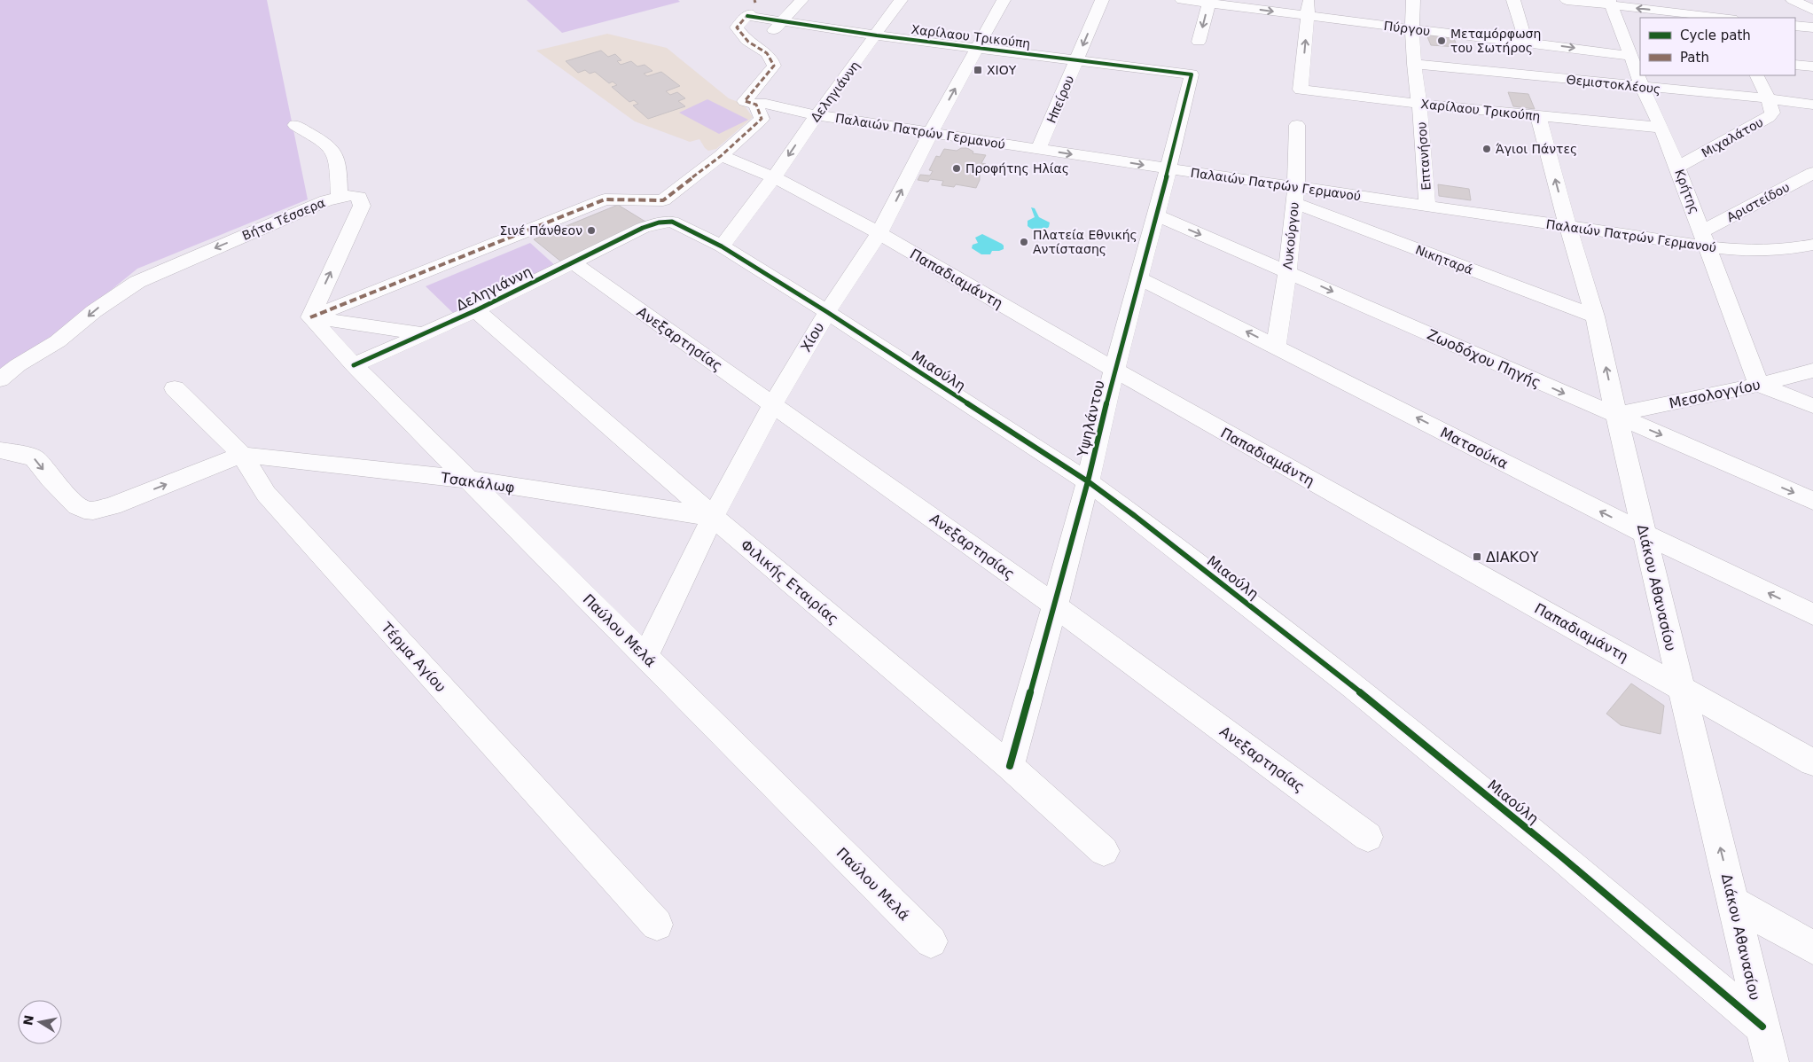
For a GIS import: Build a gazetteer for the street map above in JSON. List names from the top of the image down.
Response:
{
  "streets": {
    "street": [
      "Πύργου",
      "Χαρίλαου Τρικούπη",
      "Θεμιστοκλέους",
      "Δεληγιάννη",
      "Ηπείρου",
      "Παλαιών Πατρών Γερμανού",
      "Μιχαλάτου",
      "Επτανήσου",
      "Κρήτης",
      "Αριστείδου",
      "Βήτα Τέσσερα",
      "Λυκούργου",
      "Νικηταρά",
      "Παπαδιαμάντη",
      "Χίου",
      "Ανεξαρτησίας",
      "Ζωοδόχου Πηγής",
      "Μιαούλη",
      "Μεσολογγίου",
      "Υψηλάντου",
      "Ματσούκα",
      "Τσακάλωφ",
      "Φιλικής Εταιρίας",
      "Διάκου Αθανασίου",
      "Παύλου Μελά",
      "Τέρμα Αγίου"
    ]
  },
  "crossings": [
    ["Πύργου", "Χαρίλαου Τρικούπη"],
    ["Πύργου", "Επτανήσου"],
    ["Πύργου", "Κρήτης"],
    ["Χαρίλαου Τρικούπη", "Δεληγιάννη"],
    ["Χαρίλαου Τρικούπη", "Ηπείρου"],
    ["Χαρίλαου Τρικούπη", "Επτανήσου"],
    ["Χαρίλαου Τρικούπη", "Κρήτης"],
    ["Χαρίλαου Τρικούπη", "Χίου"],
    ["Χαρίλαου Τρικούπη", "Υψηλάντου"],
    ["Χαρίλαου Τρικούπη", "Διάκου Αθανασίου"],
    ["Θεμιστοκλέους", "Μιχαλάτου"],
    ["Θεμιστοκλέους", "Επτανήσου"],
    ["Θεμιστοκλέους", "Κρήτης"],
    ["Δεληγιάννη", "Παλαιών Πατρών Γερμανού"],
    ["Δεληγιάννη", "Παπαδιαμάντη"],
    ["Δεληγιάννη", "Ανεξαρτησίας"],
    ["Δεληγιάννη", "Μιαούλη"],
    ["Δεληγιάννη", "Φιλικής Εταιρίας"],
    ["Δεληγιάννη", "Παύλου Μελά"],
    ["Ηπείρου", "Παλαιών Πατρών Γερμανού"],
    ["Παλαιών Πατρών Γερμανού", "Επτανήσου"],
    ["Παλαιών Πατρών Γερμανού", "Κρήτης"],
    ["Παλαιών Πατρών Γερμανού", "Αριστείδου"],
    ["Παλαιών Πατρών Γερμανού", "Λυκούργου"],
    ["Παλαιών Πατρών Γερμανού", "Νικηταρά"],
    ["Παλαιών Πατρών Γερμανού", "Χίου"],
    ["Παλαιών Πατρών Γερμανού", "Υψηλάντου"],
    ["Παλαιών Πατρών Γερμανού", "Διάκου Αθανασίου"],
    ["Μιχαλάτου", "Κρήτης"],
    ["Κρήτης", "Αριστείδου"],
    ["Κρήτης", "Μεσολογγίου"],
    ["Βήτα Τέσσερα", "Παύλου Μελά"],
    ["Λυκούργου", "Νικηταρά"],
    ["Λυκούργου", "Ζωοδόχου Πηγής"],
    ["Λυκούργου", "Ματσούκα"],
    ["Νικηταρά", "Διάκου Αθανασίου"],
    ["Παπαδιαμάντη", "Χίου"],
    ["Παπαδιαμάντη", "Υψηλάντου"],
    ["Παπαδιαμάντη", "Διάκου Αθανασίου"],
    ["Χίου", "Ανεξαρτησίας"],
    ["Χίου", "Μιαούλη"],
    ["Χίου", "Τσακάλωφ"],
    ["Χίου", "Φιλικής Εταιρίας"],
    ["Χίου", "Παύλου Μελά"],
    ["Ανεξαρτησίας", "Υψηλάντου"],
    ["Ζωοδόχου Πηγής", "Μεσολογγίου"],
    ["Ζωοδόχου Πηγής", "Υψηλάντου"],
    ["Ζωοδόχου Πηγής", "Διάκου Αθανασίου"],
    ["Μιαούλη", "Υψηλάντου"],
    ["Μιαούλη", "Διάκου Αθανασίου"],
    ["Μεσολογγίου", "Διάκου Αθανασίου"],
    ["Υψηλάντου", "Ματσούκα"],
    ["Υψηλάντου", "Φιλικής Εταιρίας"],
    ["Ματσούκα", "Διάκου Αθανασίου"],
    ["Τσακάλωφ", "Φιλικής Εταιρίας"],
    ["Τσακάλωφ", "Παύλου Μελά"],
    ["Τσακάλωφ", "Τέρμα Αγίου"]
  ],
  "one_way": [
    "Ηπείρου",
    "Ζωοδόχου Πηγής",
    "Ματσούκα",
    "Διάκου Αθανασίου"
  ],
  "places": {
    "other": [
      "Μεταμόρφωση του Σωτήρος",
      "Άγιοι Πάντες",
      "Προφήτης Ηλίας",
      "Σινέ Πάνθεον",
      "Πλατεία Εθνικής Αντίστασης"
    ],
    "transit": ["ΧΙΟΥ", "ΔΙΑΚΟΥ"]
  },
  "legend": ["Cycle path", "Path"],
  "north": "left"
}
